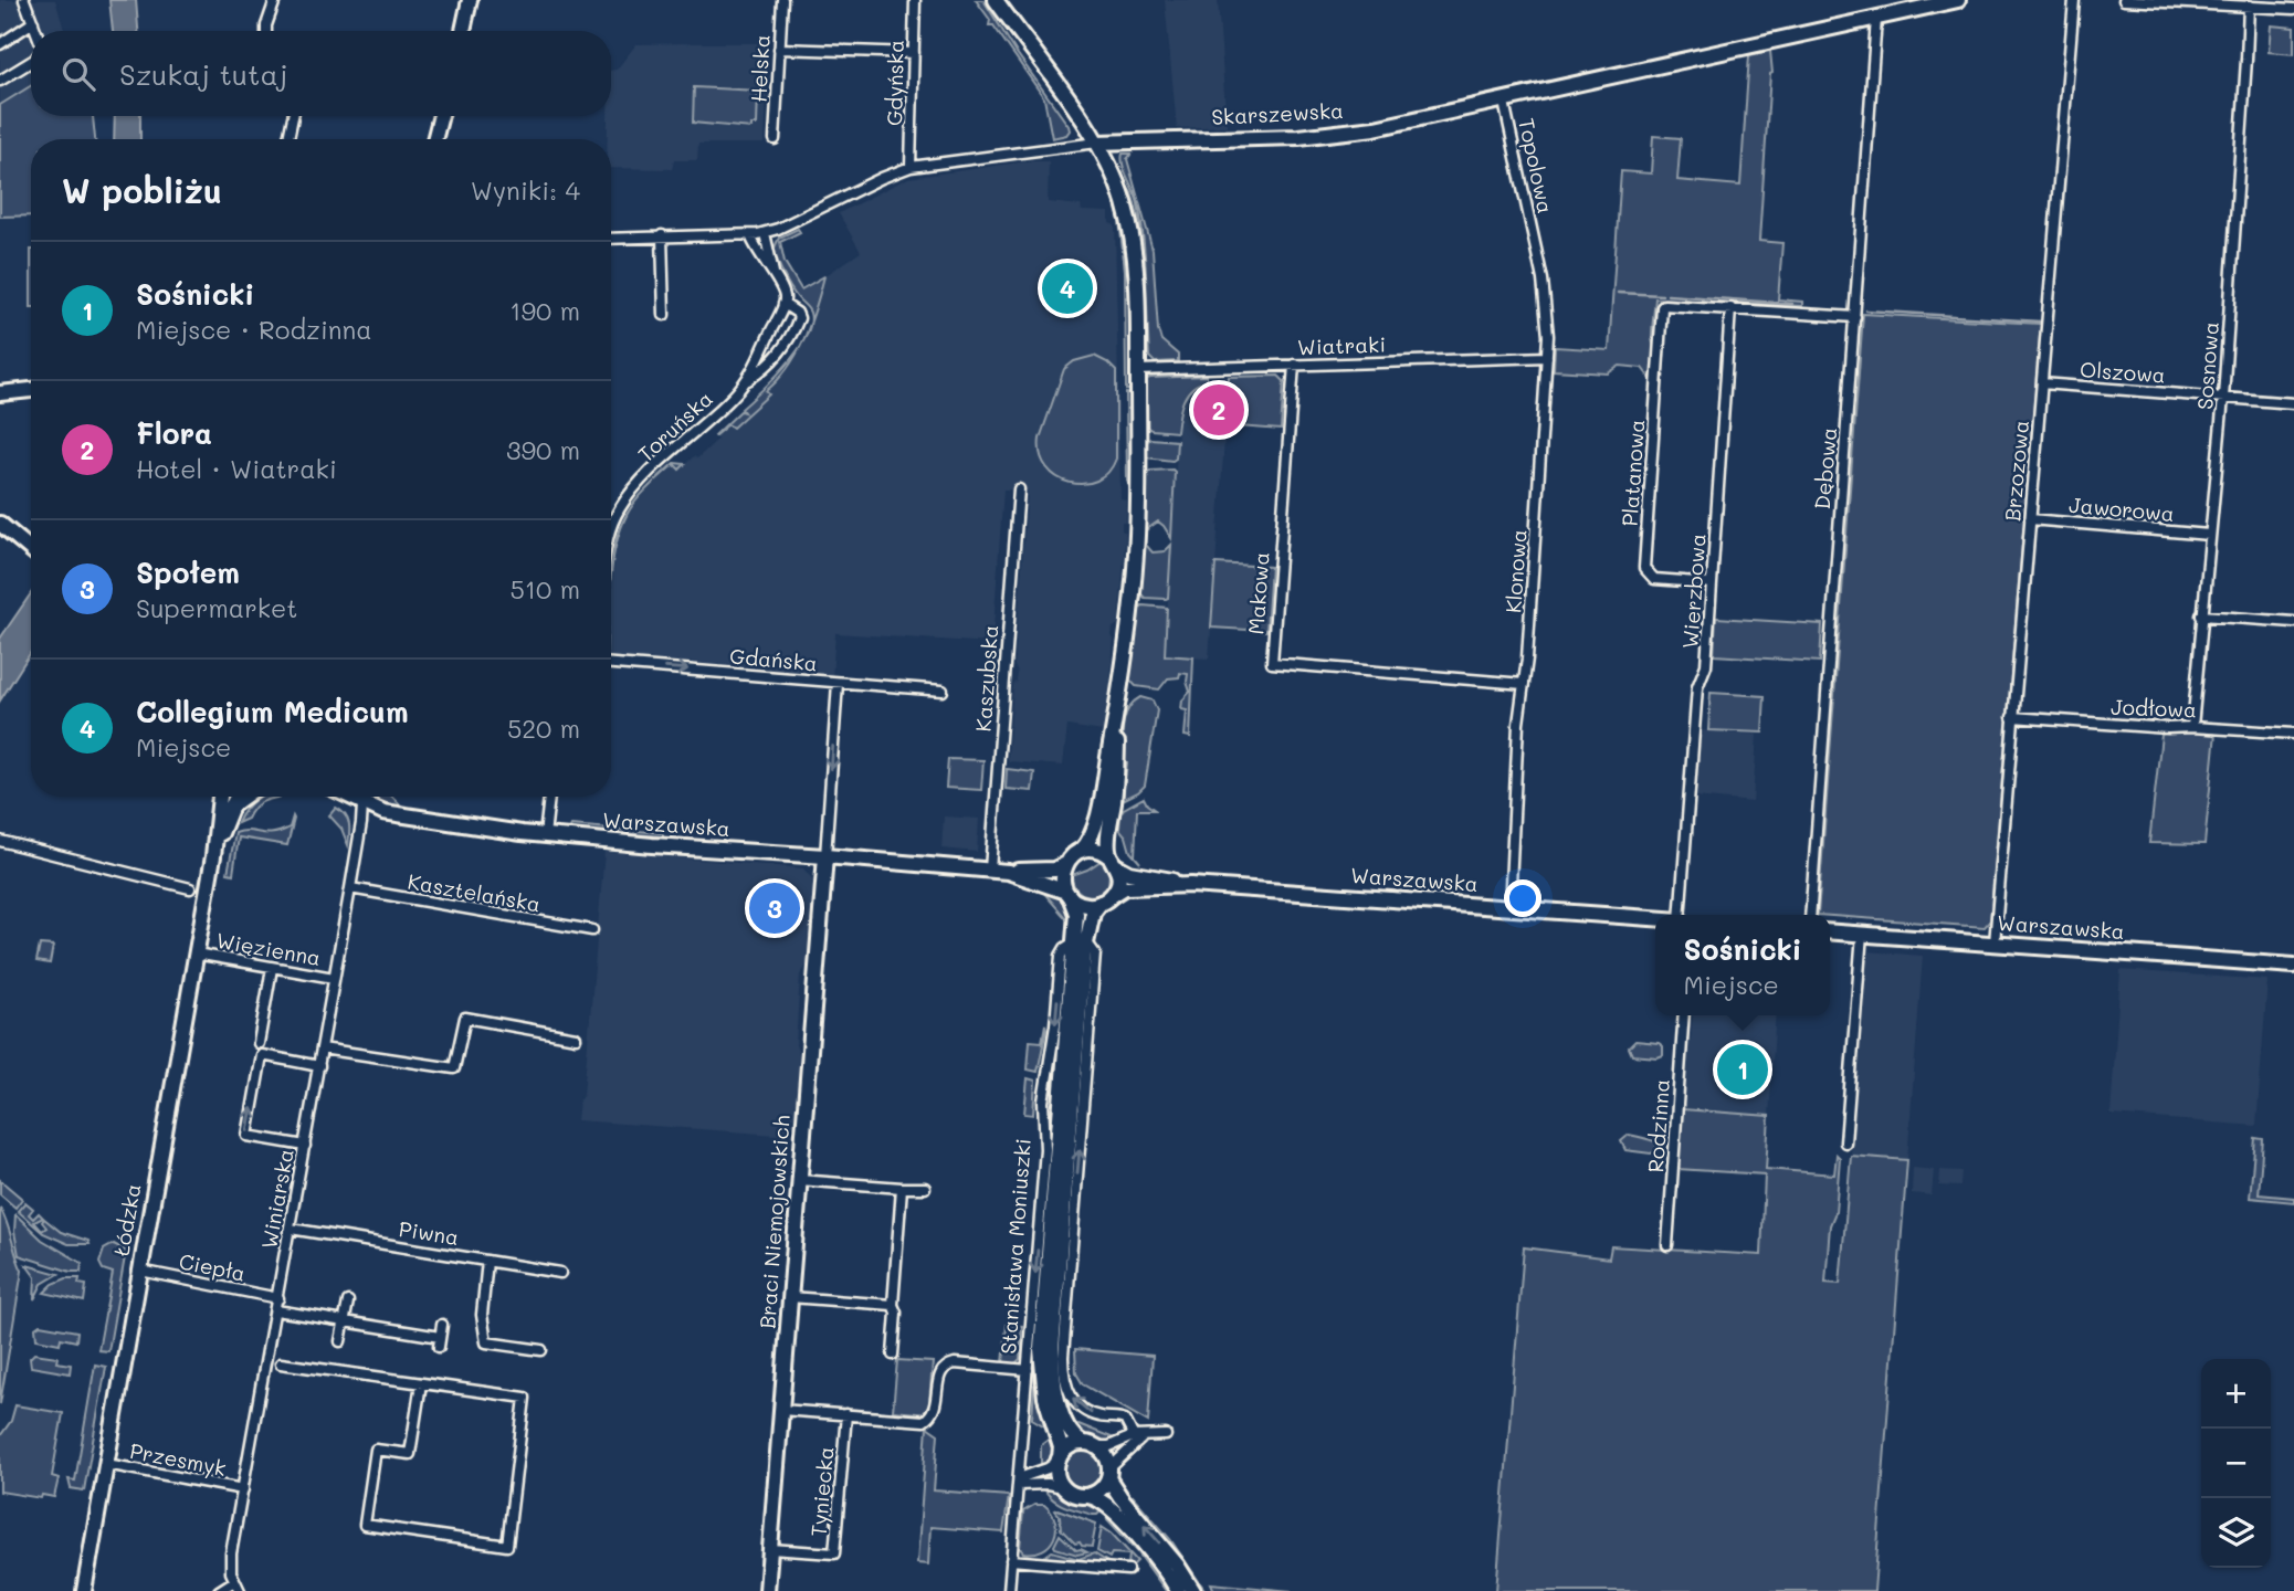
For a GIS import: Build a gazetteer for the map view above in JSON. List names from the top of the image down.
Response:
{
  "streets": {
    "main road": [
      "Skarszewska",
      "Warszawska",
      "Łódzka",
      "Braci Niemojowskich",
      "Stanisława Moniuszki"
    ],
    "street": [
      "Helska",
      "Gdyńska",
      "Topolowa",
      "Wiatraki",
      "Sosnowa",
      "Olszowa",
      "Toruńska",
      "Dębowa",
      "Brzozowa",
      "Platanowa",
      "Jaworowa",
      "Klonowa",
      "Wierzbowa",
      "Makowa",
      "Gdańska",
      "Kaszubska",
      "Jodłowa",
      "Kasztelańska",
      "Więzienna",
      "Rodzinna",
      "Winiarska",
      "Piwna",
      "Ciepła",
      "Przesmyk",
      "Tyniecka"
    ]
  },
  "crossings": [
    ["Gdyńska", "Skarszewska"],
    ["Skarszewska", "Topolowa"],
    ["Skarszewska", "Dębowa"],
    ["Topolowa", "Klonowa"],
    ["Wiatraki", "Klonowa"],
    ["Wiatraki", "Makowa"],
    ["Sosnowa", "Olszowa"],
    ["Sosnowa", "Jaworowa"],
    ["Sosnowa", "Jodłowa"],
    ["Olszowa", "Brzozowa"],
    ["Brzozowa", "Jaworowa"],
    ["Brzozowa", "Jodłowa"],
    ["Brzozowa", "Warszawska"],
    ["Platanowa", "Wierzbowa"],
    ["Klonowa", "Makowa"],
    ["Klonowa", "Warszawska"],
    ["Kaszubska", "Warszawska"],
    ["Warszawska", "Winiarska"],
    ["Warszawska", "Braci Niemojowskich"],
    ["Warszawska", "Stanisława Moniuszki"],
    ["Kasztelańska", "Winiarska"],
    ["Więzienna", "Winiarska"],
    ["Więzienna", "Łódzka"],
    ["Winiarska", "Piwna"],
    ["Winiarska", "Ciepła"],
    ["Winiarska", "Przesmyk"],
    ["Łódzka", "Ciepła"],
    ["Łódzka", "Przesmyk"],
    ["Braci Niemojowskich", "Tyniecka"]
  ],
  "one_way": ["Gdańska"],
  "page": {
    "search": "Szukaj tutaj",
    "heading": ["W pobliżu", "Wyniki: 4"],
    "list": [
      {
        "mark": "1",
        "name": "Sośnicki",
        "note": "Miejsce · Rodzinna",
        "value": "190 m"
      },
      {
        "mark": "2",
        "name": "Flora",
        "note": "Hotel · Wiatraki",
        "value": "390 m"
      },
      {
        "mark": "3",
        "name": "Społem",
        "note": "Supermarket",
        "value": "510 m"
      },
      {
        "mark": "4",
        "name": "Collegium Medicum",
        "note": "Miejsce",
        "value": "520 m"
      }
    ],
    "pins": [
      "4",
      "2",
      "3",
      "1"
    ],
    "popup": ["Sośnicki", "Miejsce"],
    "map_buttons": ["+", "−"]
  }
}
